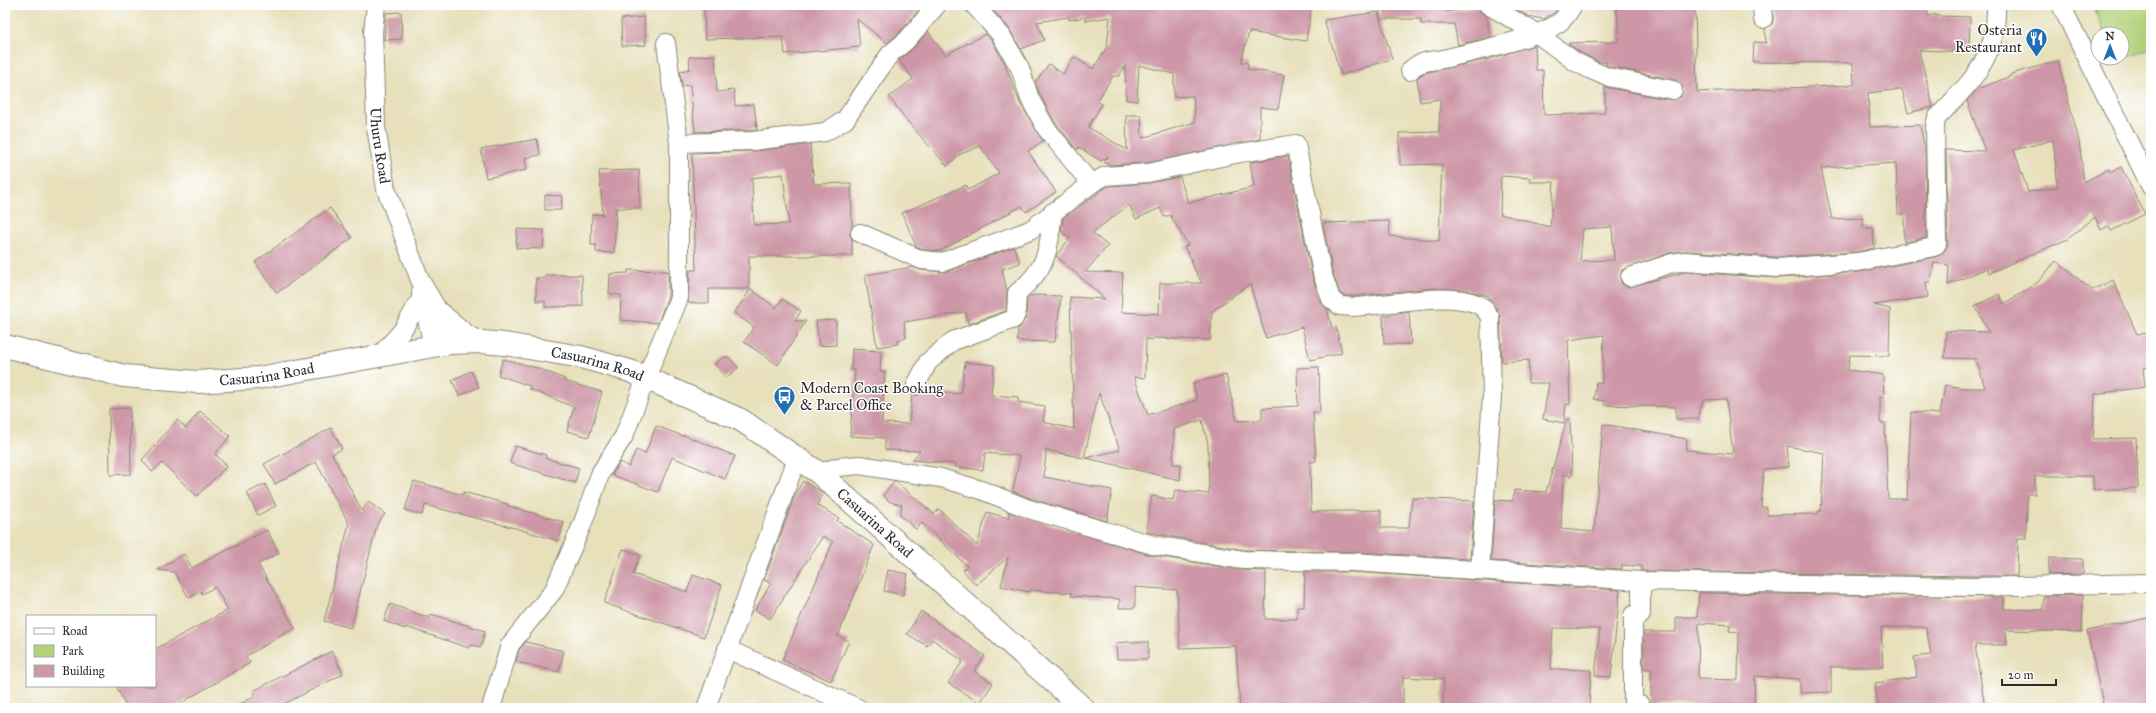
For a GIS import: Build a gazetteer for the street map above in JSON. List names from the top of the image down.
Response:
{
  "streets": {
    "street": ["Uhuru Road", "Casuarina Road"]
  },
  "places": {
    "restaurant": ["Osteria Restaurant"],
    "bus stop": ["Modern Coast Booking & Parcel Office"]
  },
  "legend": ["Road", "Park", "Building"],
  "scale_bar": "20 m",
  "north": "top"
}
